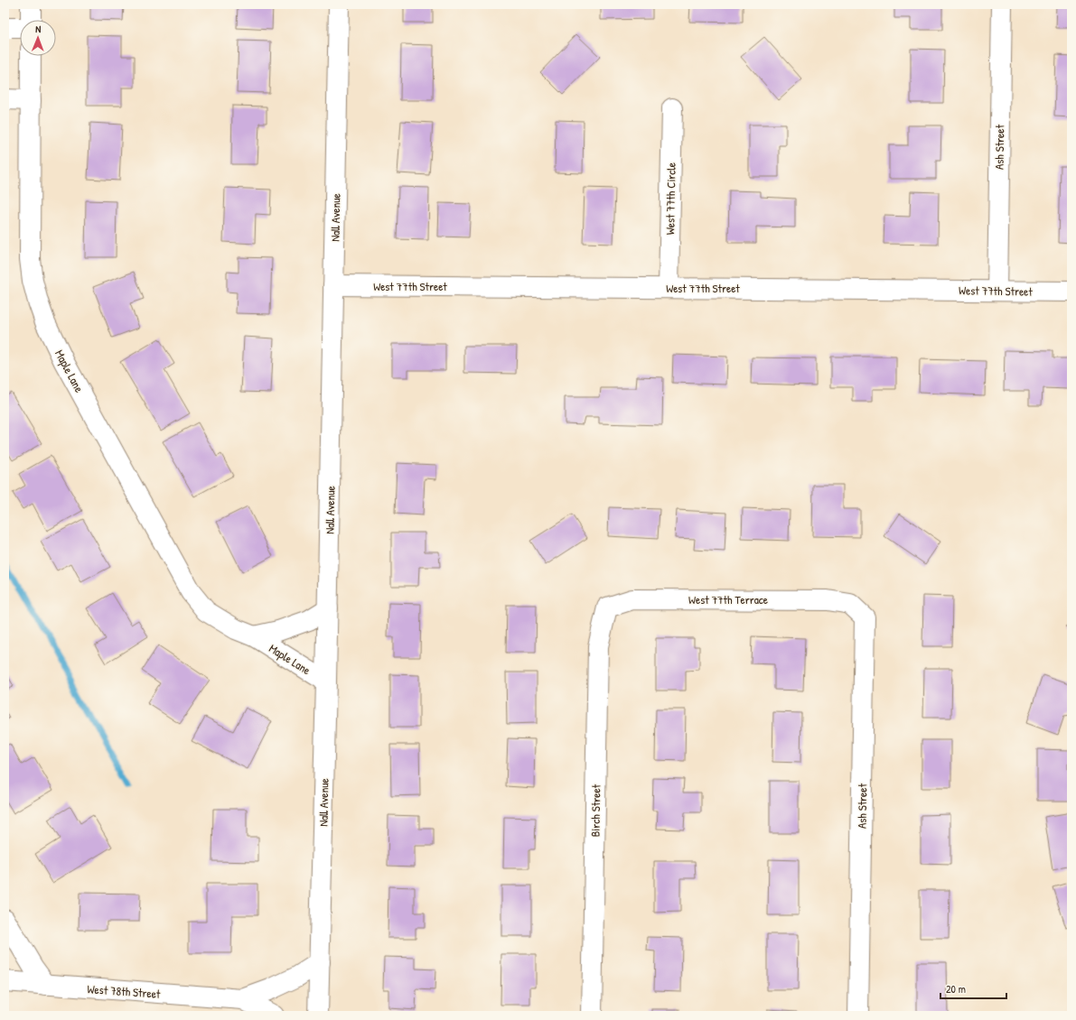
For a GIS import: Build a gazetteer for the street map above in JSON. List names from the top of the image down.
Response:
{
  "streets": {
    "street": [
      "Ash Street",
      "West 77th Circle",
      "Nall Avenue",
      "West 77th Street",
      "Maple Lane",
      "West 77th Terrace",
      "Birch Street",
      "West 78th Street"
    ]
  },
  "crossings": [
    ["Ash Street", "West 77th Street"],
    ["Ash Street", "West 77th Terrace"],
    ["West 77th Circle", "West 77th Street"],
    ["Nall Avenue", "West 77th Street"],
    ["Nall Avenue", "Maple Lane"],
    ["Nall Avenue", "West 78th Street"],
    ["West 77th Terrace", "Birch Street"]
  ],
  "scale_bar": "20 m",
  "north": "top"
}
